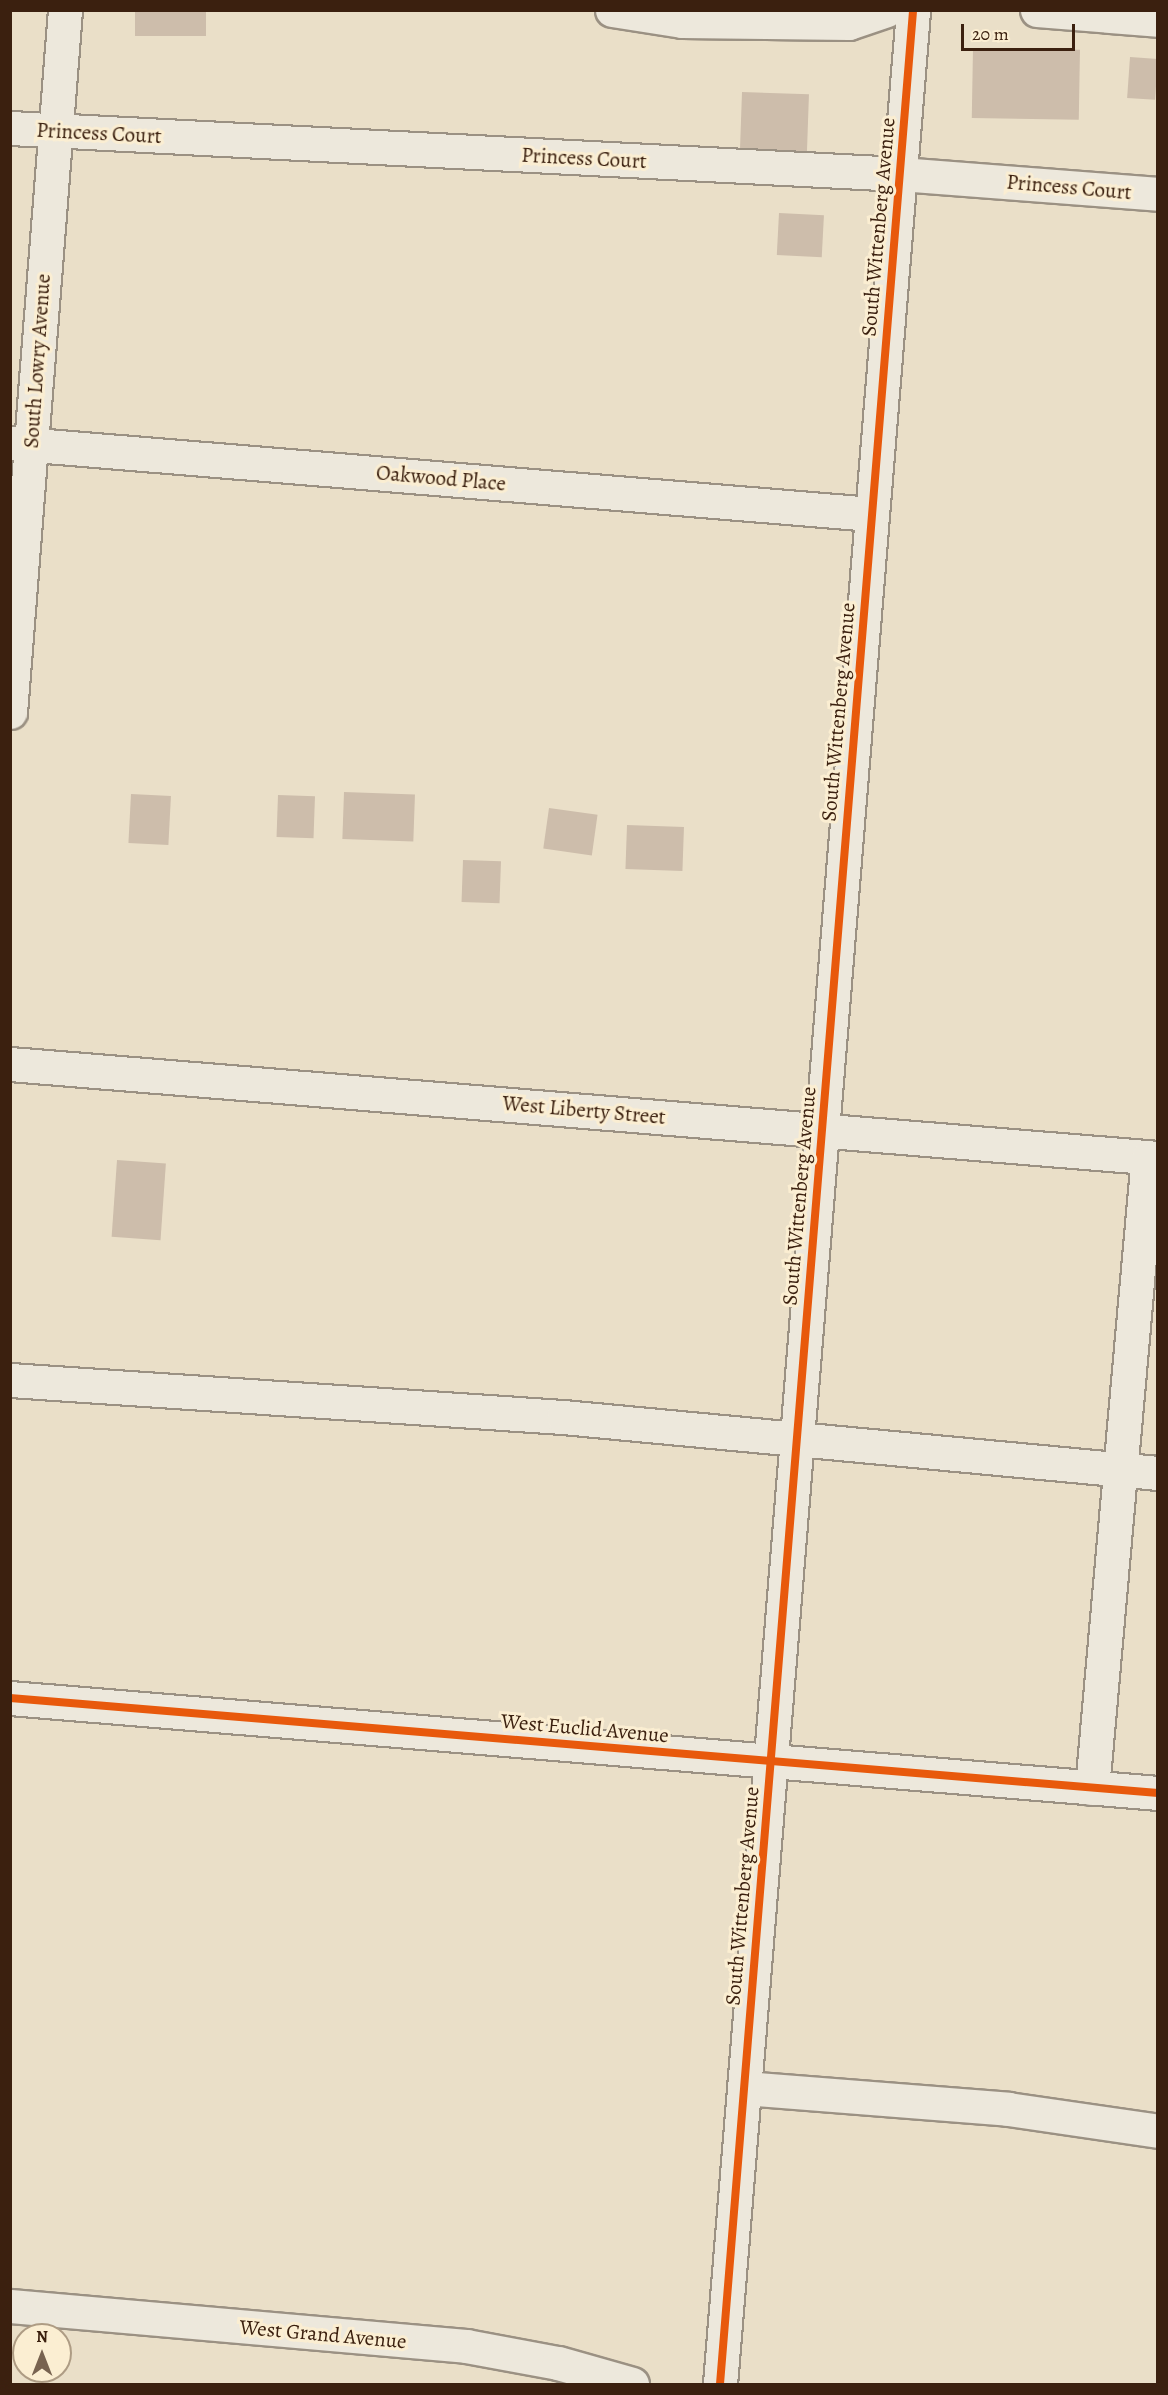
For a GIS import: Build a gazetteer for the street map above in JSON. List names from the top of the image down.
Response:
{
  "streets": {
    "street": [
      "Princess Court",
      "South Wittenberg Avenue",
      "South Lowry Avenue",
      "Oakwood Place",
      "West Liberty Street",
      "West Euclid Avenue",
      "West Grand Avenue"
    ]
  },
  "crossings": [
    ["Princess Court", "South Wittenberg Avenue"],
    ["Princess Court", "South Lowry Avenue"],
    ["South Wittenberg Avenue", "Oakwood Place"],
    ["South Wittenberg Avenue", "West Liberty Street"],
    ["South Wittenberg Avenue", "West Euclid Avenue"],
    ["South Lowry Avenue", "Oakwood Place"]
  ],
  "scale_bar": "20 m",
  "north": "top"
}
